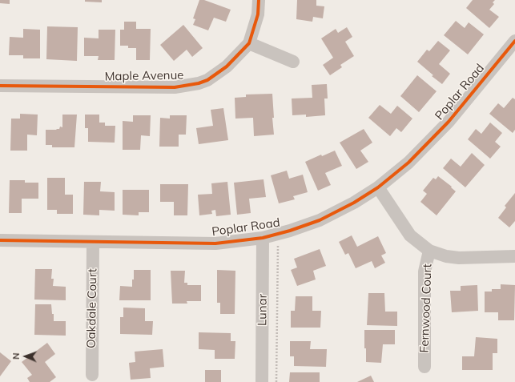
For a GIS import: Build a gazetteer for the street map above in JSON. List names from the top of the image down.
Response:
{
  "streets": {
    "street": [
      "Maple Avenue",
      "Poplar Road",
      "Oakdale Court",
      "Fernwood Court",
      "Lunar"
    ]
  },
  "crossings": [
    ["Poplar Road", "Oakdale Court"],
    ["Poplar Road", "Lunar"]
  ],
  "north": "left"
}
